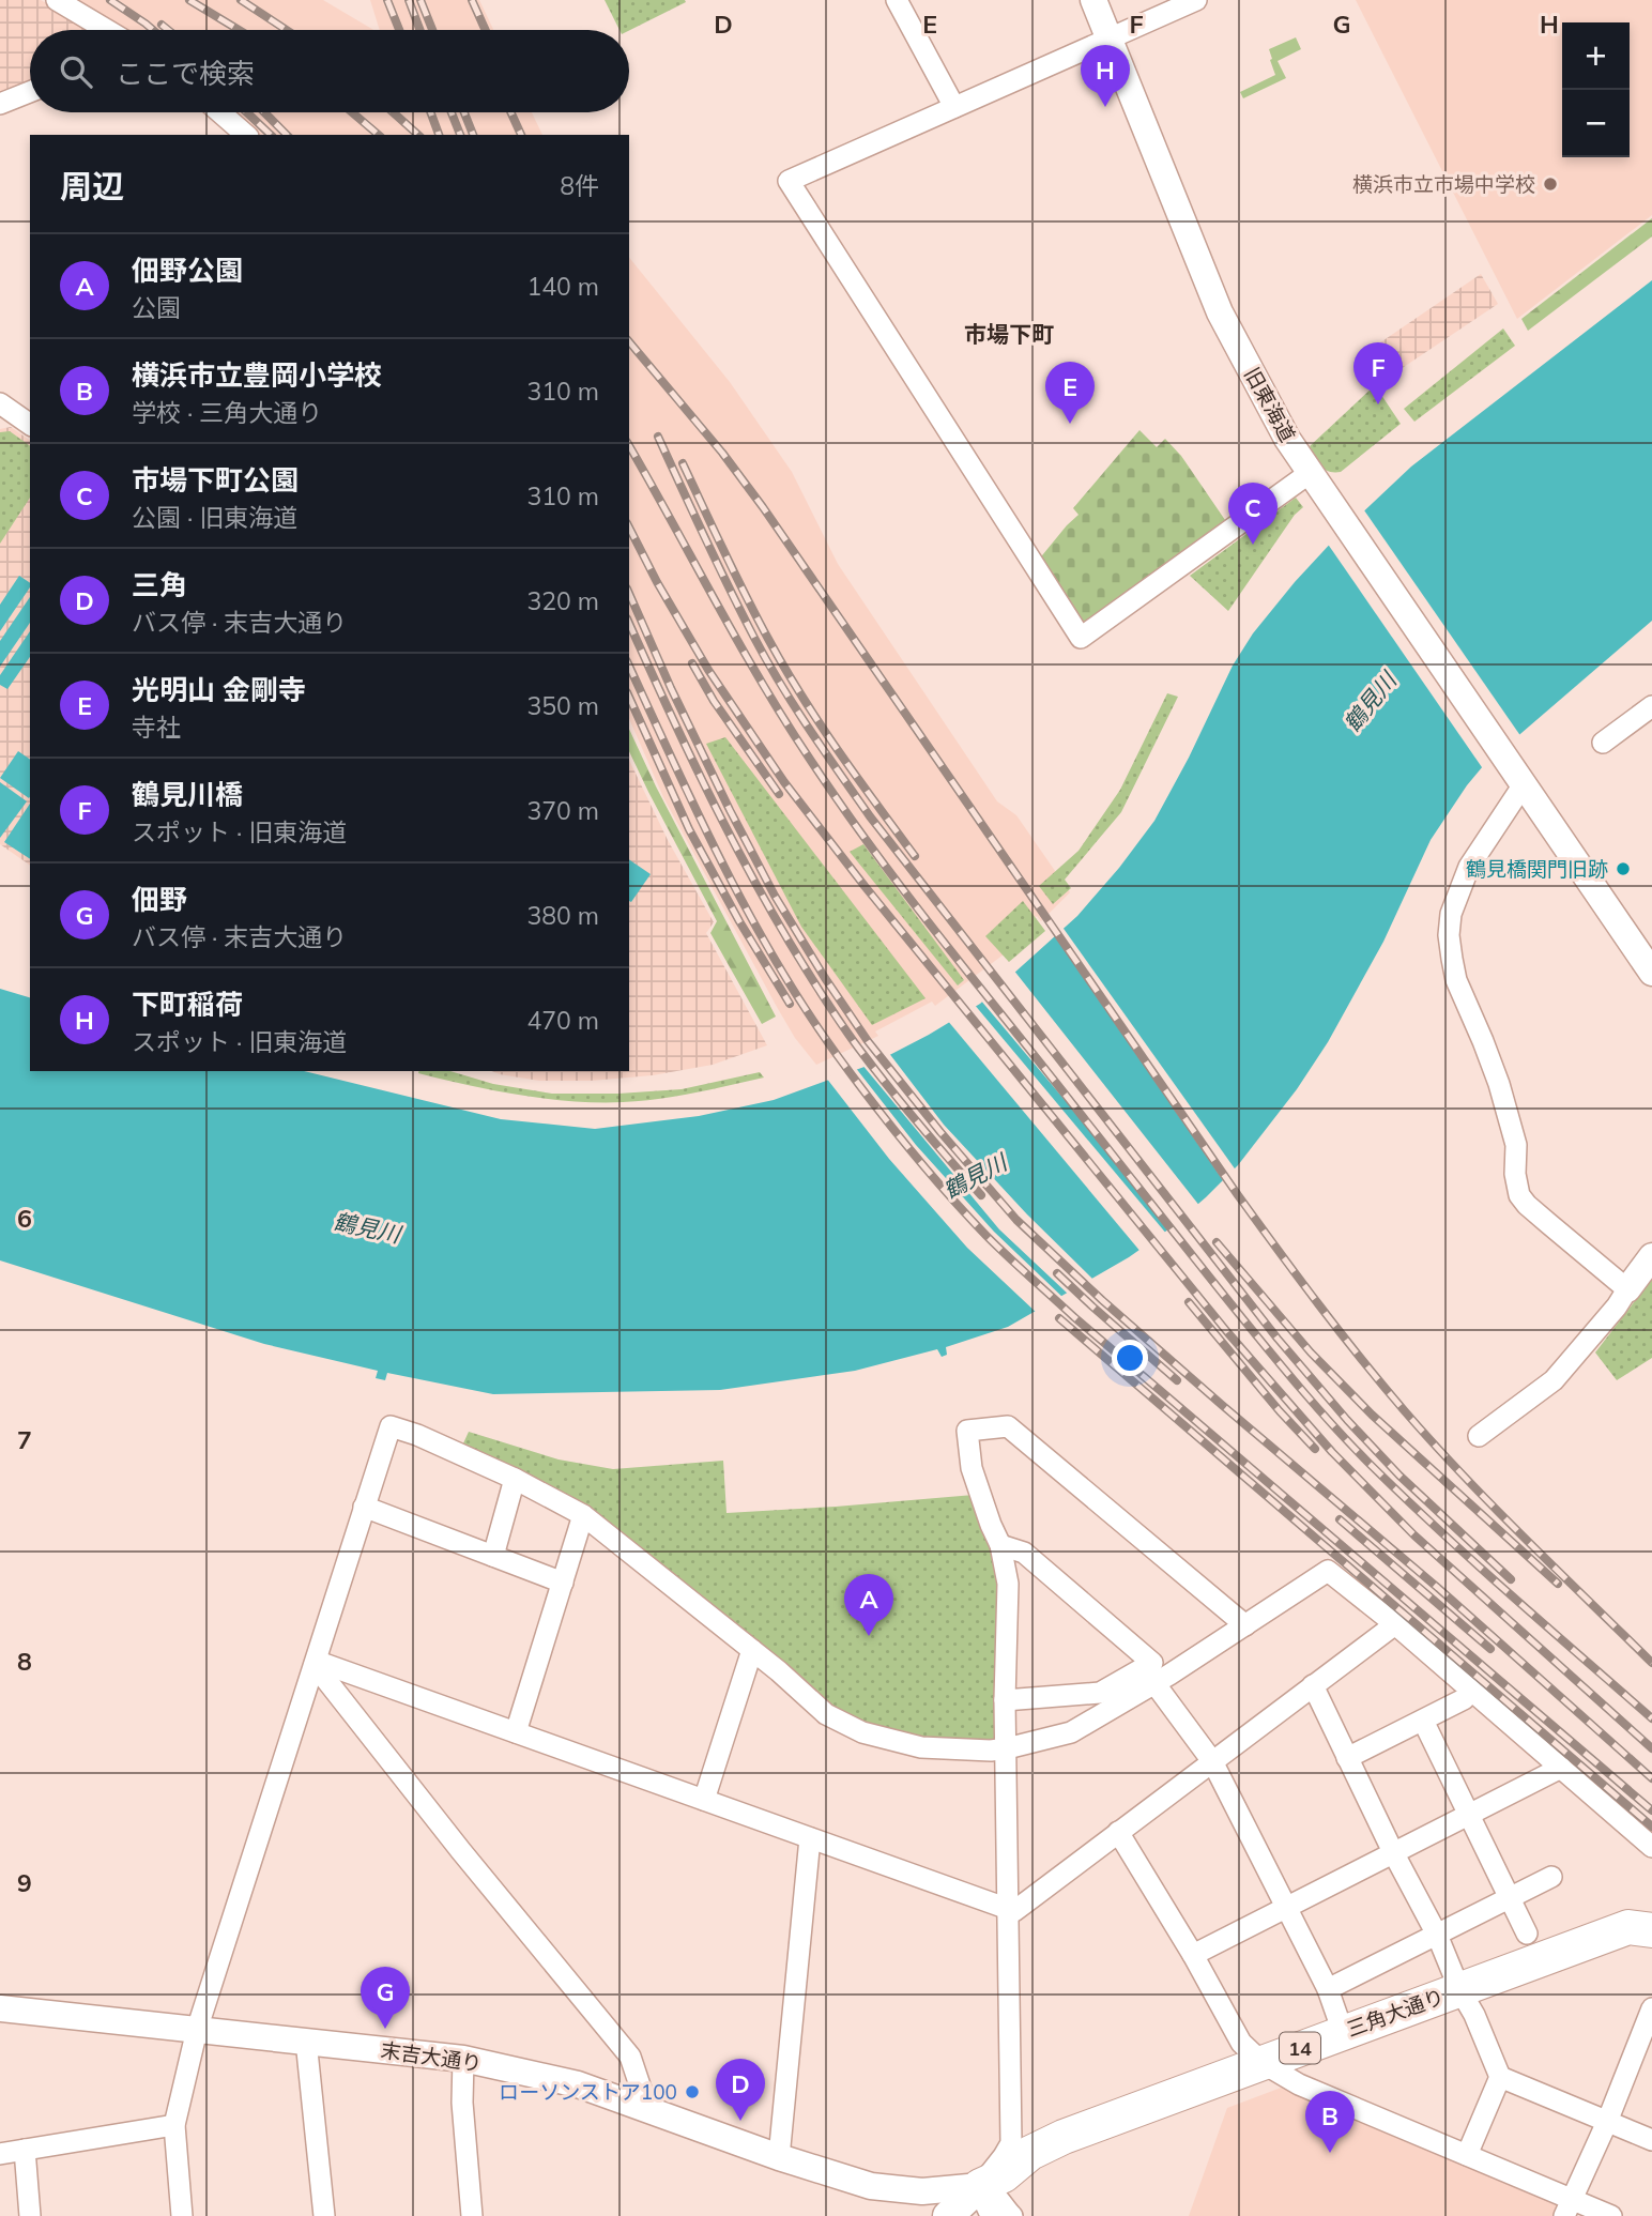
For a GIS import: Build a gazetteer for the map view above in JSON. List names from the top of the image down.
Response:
{
  "streets": {
    "main road": ["三角大通り", "14"],
    "street": ["旧東海道", "末吉大通り"]
  },
  "crossings": [
    ["三角大通り", "14"],
    ["三角大通り", "末吉大通り"],
    ["14", "末吉大通り"]
  ],
  "districts": ["市場下町"],
  "water": ["鶴見川"],
  "places": ["横浜市立市場中学校", "鶴見橋関門旧跡", "ローソンストア100"],
  "page": {
    "map_buttons": ["+", "−"],
    "search": "ここで検索",
    "pins": [
      "H",
      "F",
      "E",
      "C",
      "A",
      "G",
      "D",
      "B"
    ],
    "heading": ["周辺", "8件"],
    "list": [
      {
        "mark": "A",
        "name": "佃野公園",
        "note": "公園",
        "value": "140 m"
      },
      {
        "mark": "B",
        "name": "横浜市立豊岡小学校",
        "note": "学校 · 三角大通り",
        "value": "310 m"
      },
      {
        "mark": "C",
        "name": "市場下町公園",
        "note": "公園 · 旧東海道",
        "value": "310 m"
      },
      {
        "mark": "D",
        "name": "三角",
        "note": "バス停 · 末吉大通り",
        "value": "320 m"
      },
      {
        "mark": "E",
        "name": "光明山 金剛寺",
        "note": "寺社",
        "value": "350 m"
      },
      {
        "mark": "F",
        "name": "鶴見川橋",
        "note": "スポット · 旧東海道",
        "value": "370 m"
      },
      {
        "mark": "G",
        "name": "佃野",
        "note": "バス停 · 末吉大通り",
        "value": "380 m"
      },
      {
        "mark": "H",
        "name": "下町稲荷",
        "note": "スポット · 旧東海道",
        "value": "470 m"
      }
    ]
  },
  "grid": {
    "columns": [
      "D",
      "E",
      "F",
      "G",
      "H"
    ],
    "rows": [
      "6",
      "7",
      "8",
      "9"
    ]
  }
}
